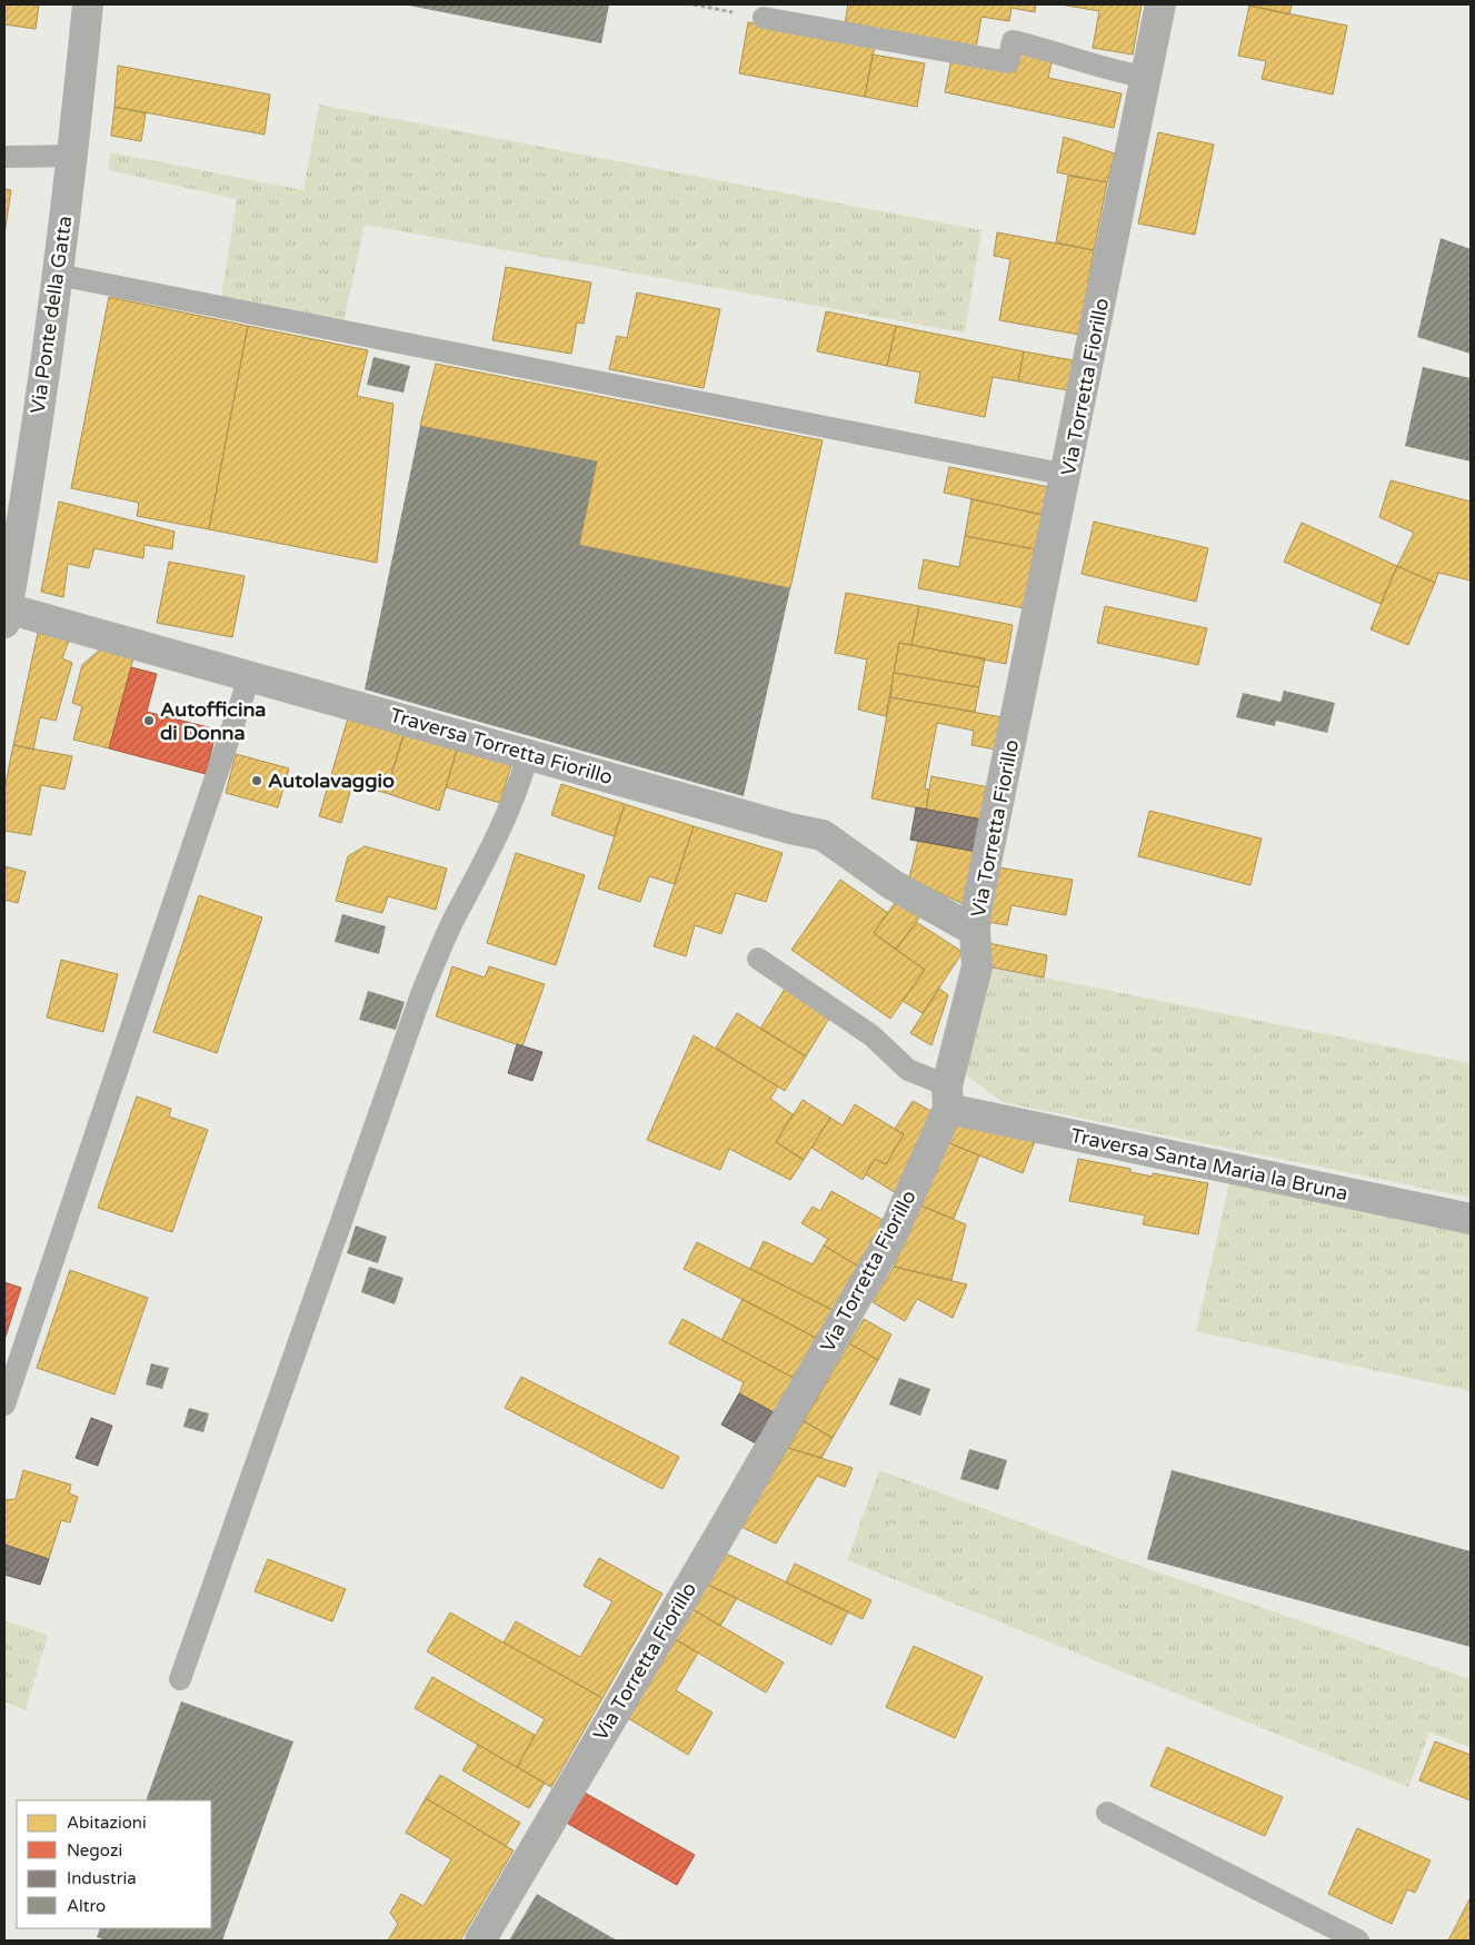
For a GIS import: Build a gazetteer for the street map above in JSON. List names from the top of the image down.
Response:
{
  "streets": {
    "street": [
      "Via Ponte della Gatta",
      "Via Torretta Fiorillo",
      "Traversa Torretta Fiorillo",
      "Traversa Santa Maria la Bruna"
    ]
  },
  "crossings": [
    ["Via Ponte della Gatta", "Traversa Torretta Fiorillo"],
    ["Via Torretta Fiorillo", "Traversa Torretta Fiorillo"],
    ["Via Torretta Fiorillo", "Traversa Santa Maria la Bruna"]
  ],
  "places": ["Autofficina di Donna", "Autolavaggio"],
  "legend": [
    "Abitazioni",
    "Negozi",
    "Industria",
    "Altro"
  ]
}
